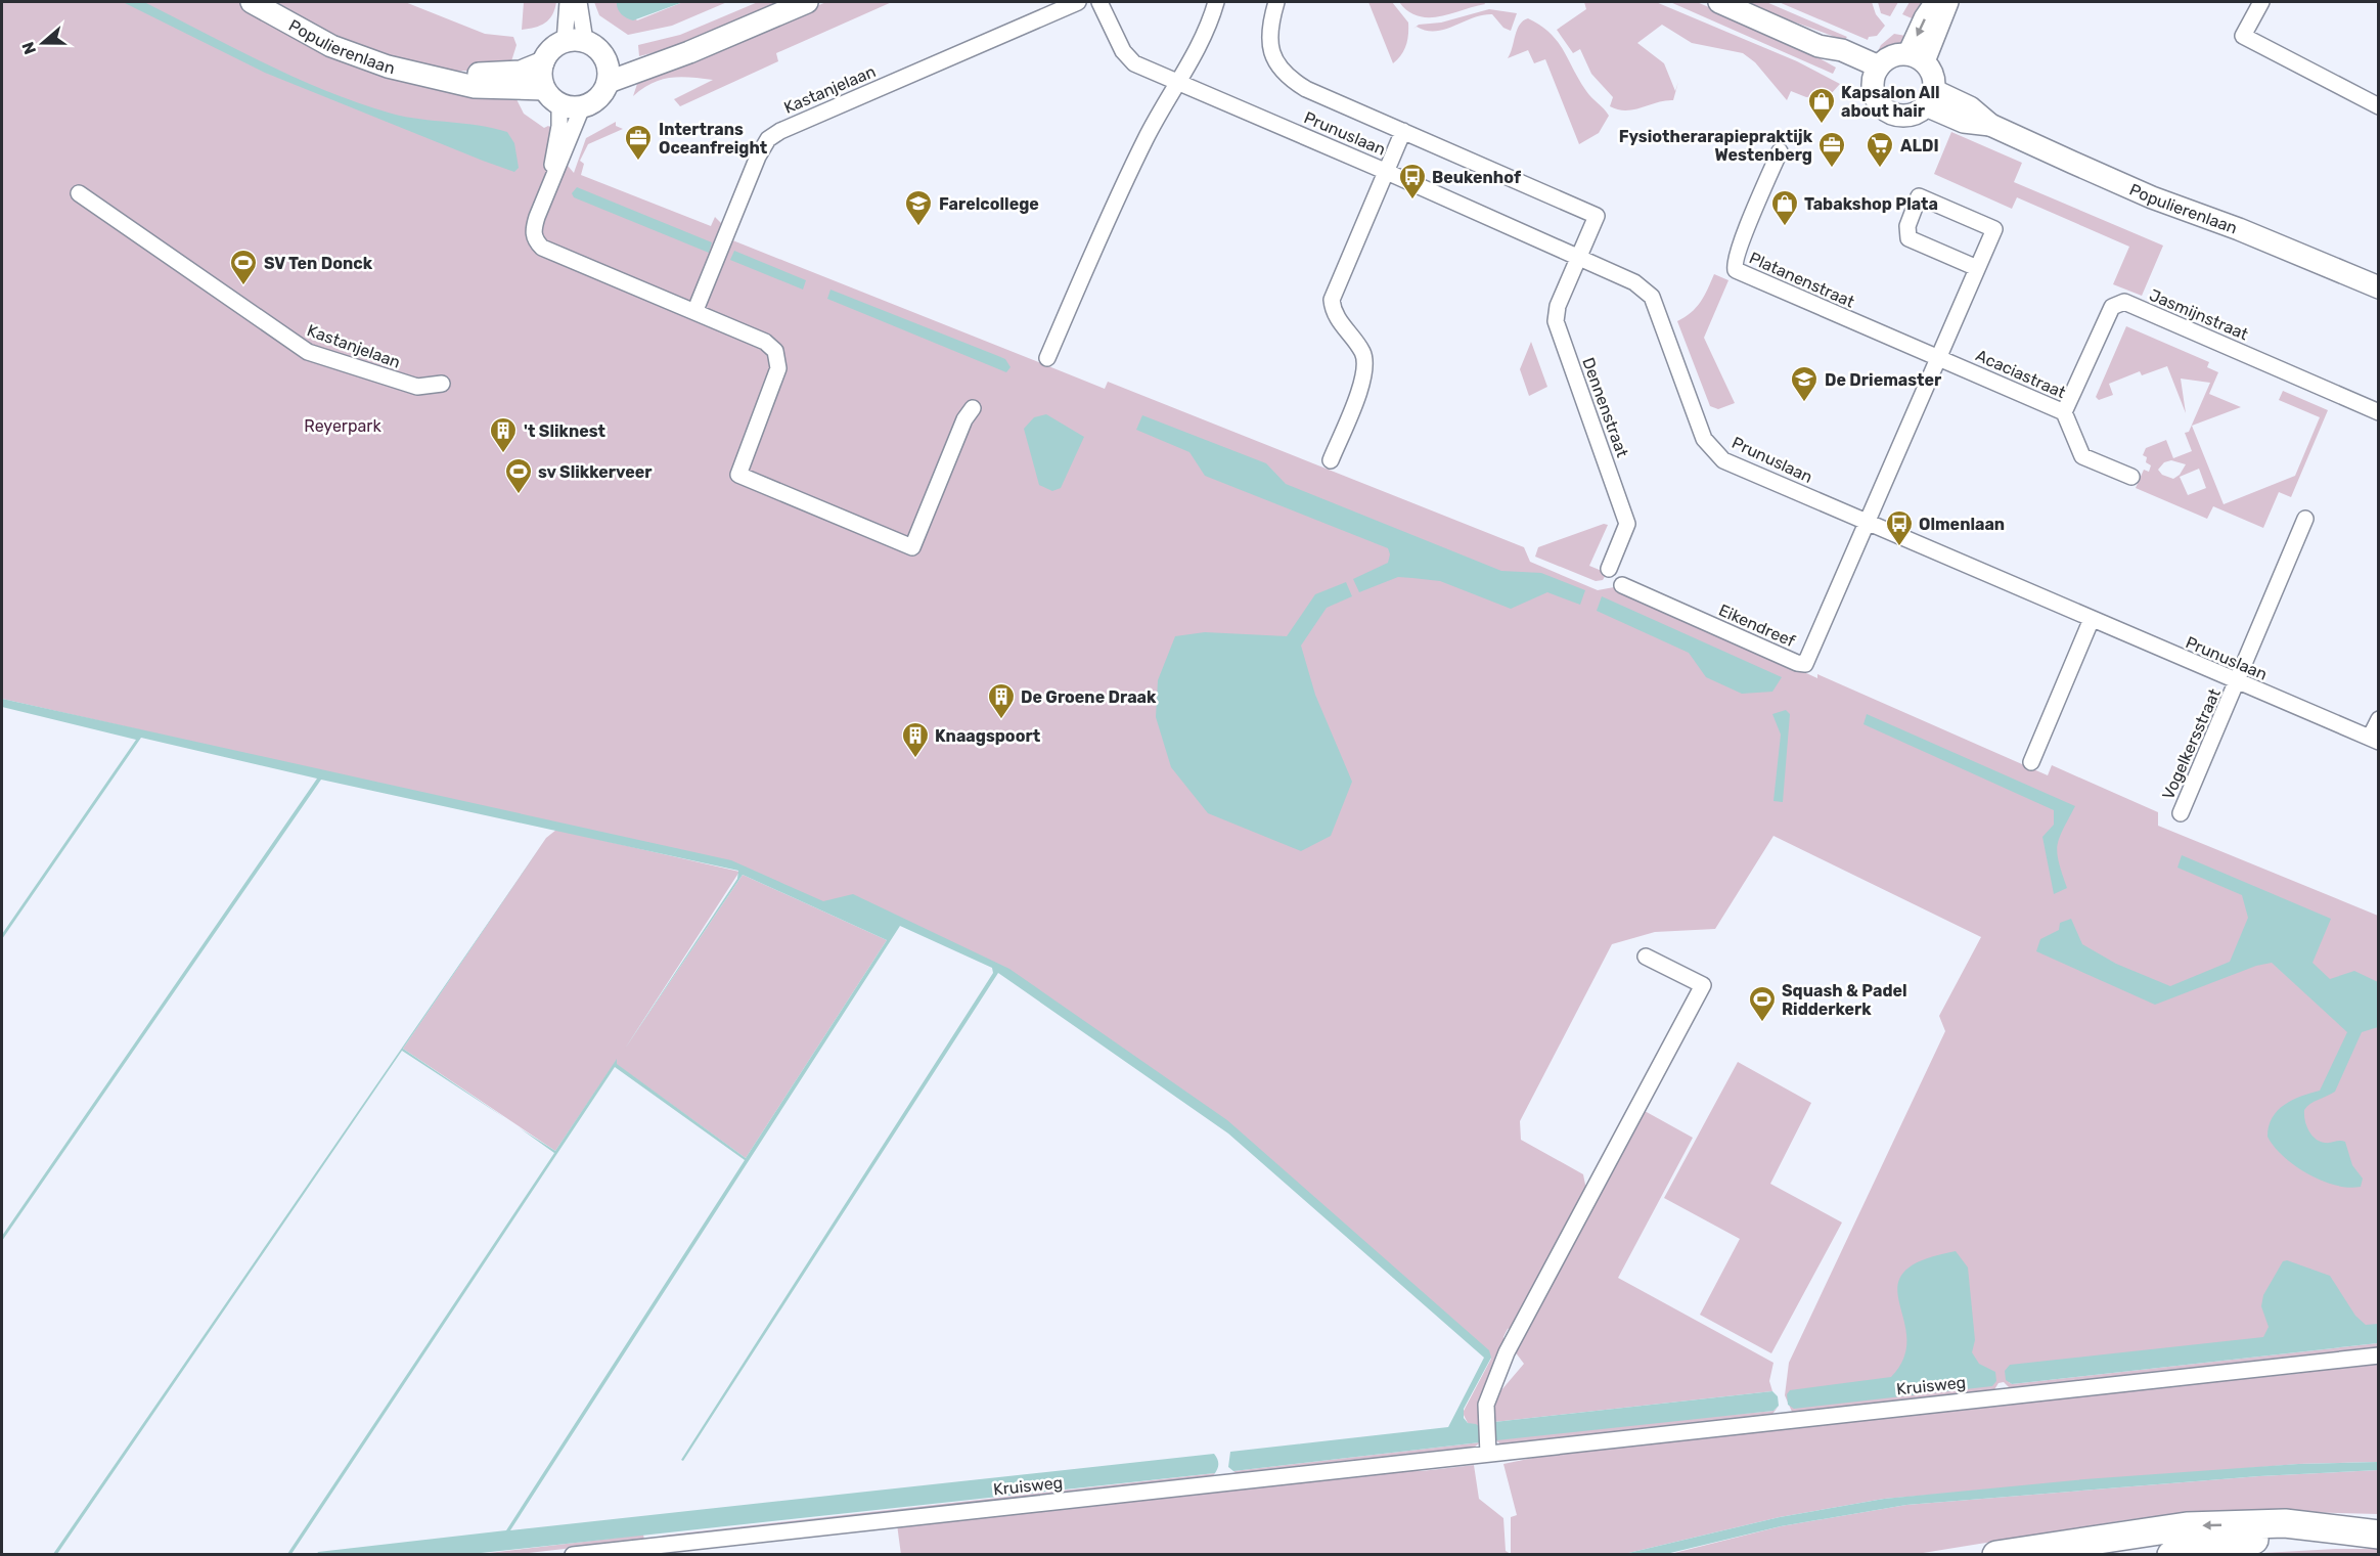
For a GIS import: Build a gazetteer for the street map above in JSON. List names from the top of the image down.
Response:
{
  "streets": {
    "street": [
      "Populierenlaan",
      "Kastanjelaan",
      "Prunuslaan",
      "Platanenstraat",
      "Jasmijnstraat",
      "Acaciastraat",
      "Dennenstraat",
      "Eikendreef",
      "Vogelkersstraat",
      "Kruisweg"
    ]
  },
  "crossings": [
    ["Prunuslaan", "Dennenstraat"],
    ["Prunuslaan", "Eikendreef"],
    ["Prunuslaan", "Vogelkersstraat"],
    ["Platanenstraat", "Acaciastraat"],
    ["Jasmijnstraat", "Acaciastraat"]
  ],
  "parks": ["Reyerpark"],
  "places": {
    "shop": ["Kapsalon All about hair", "Tabakshop Plata"],
    "office": ["Intertrans Oceanfreight", "Fysiotherarapiepraktijk Westenberg"],
    "supermarket": ["ALDI"],
    "bus stop": ["Beukenhof", "Olmenlaan"],
    "school or university": ["Farelcollege", "De Driemaster"],
    "sports": ["SV Ten Donck", "sv Slikkerveer", "Squash & Padel Ridderkerk"],
    "building": ["'t Sliknest", "De Groene Draak", "Knaagspoort"]
  },
  "north": "left"
}
